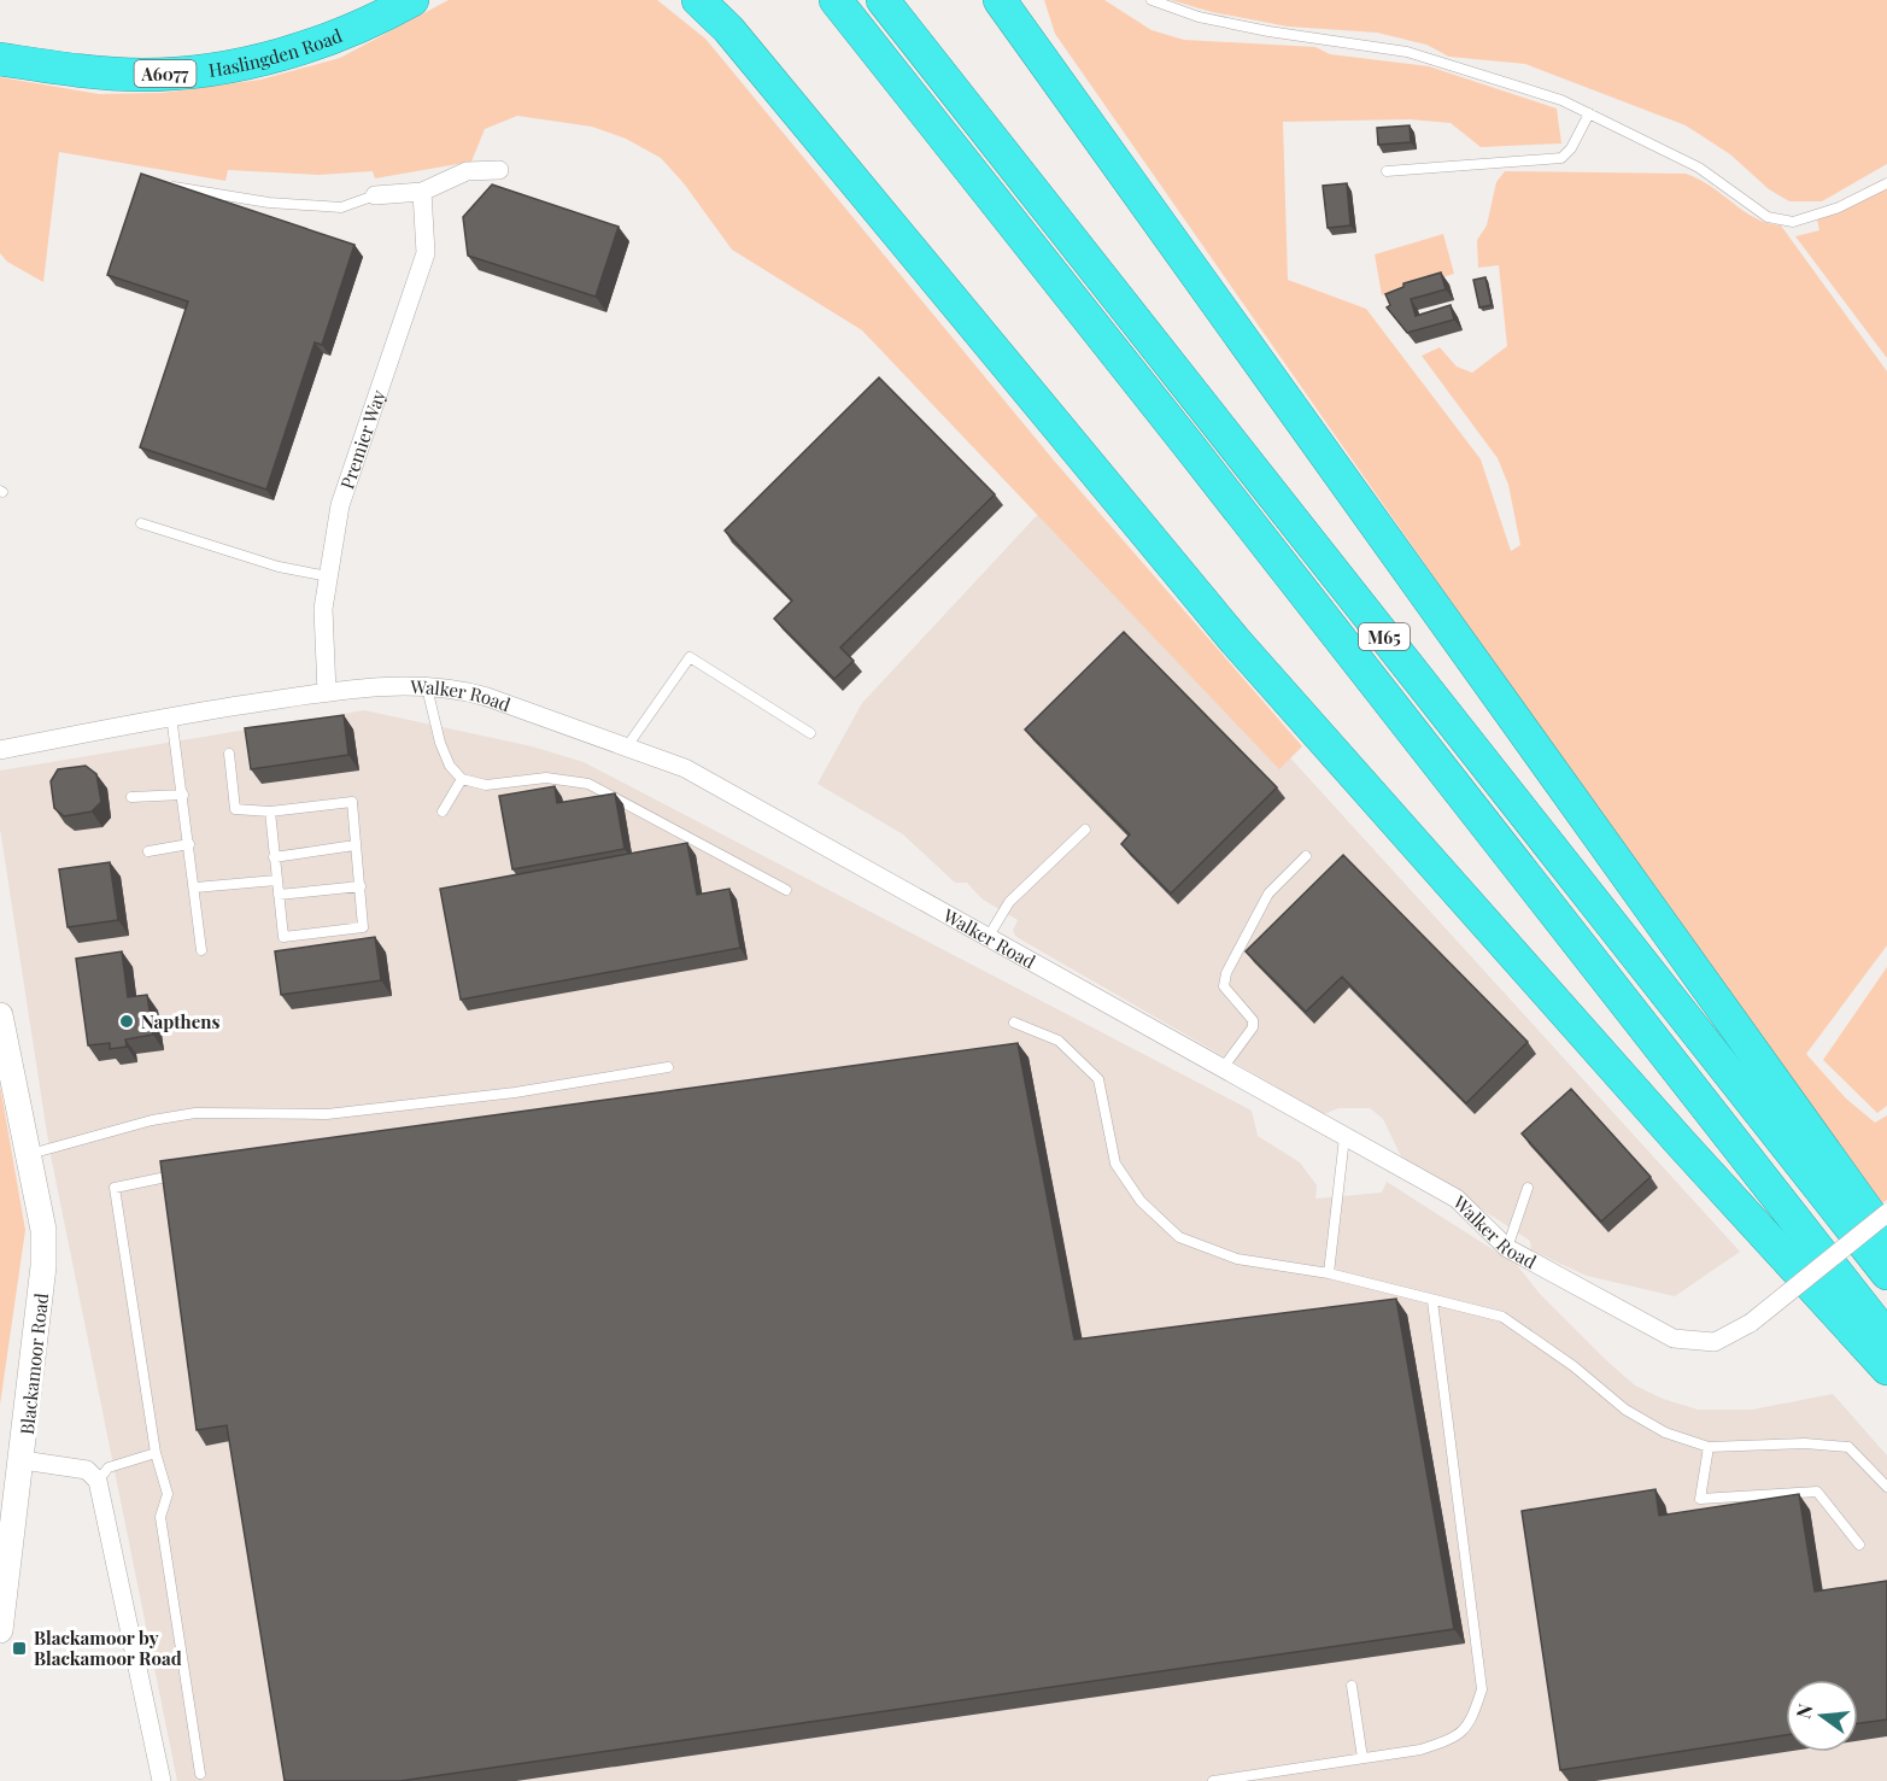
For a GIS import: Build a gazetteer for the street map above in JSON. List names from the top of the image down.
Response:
{
  "streets": {
    "highway": ["Haslingden Road", "A6077", "M65"],
    "main road": ["Blackamoor Road"],
    "street": ["Premier Way", "Walker Road"]
  },
  "crossings": [
    ["Premier Way", "Walker Road"]
  ],
  "places": {
    "other": ["Napthens"],
    "transit": ["Blackamoor by Blackamoor Road"]
  },
  "north": "left"
}
